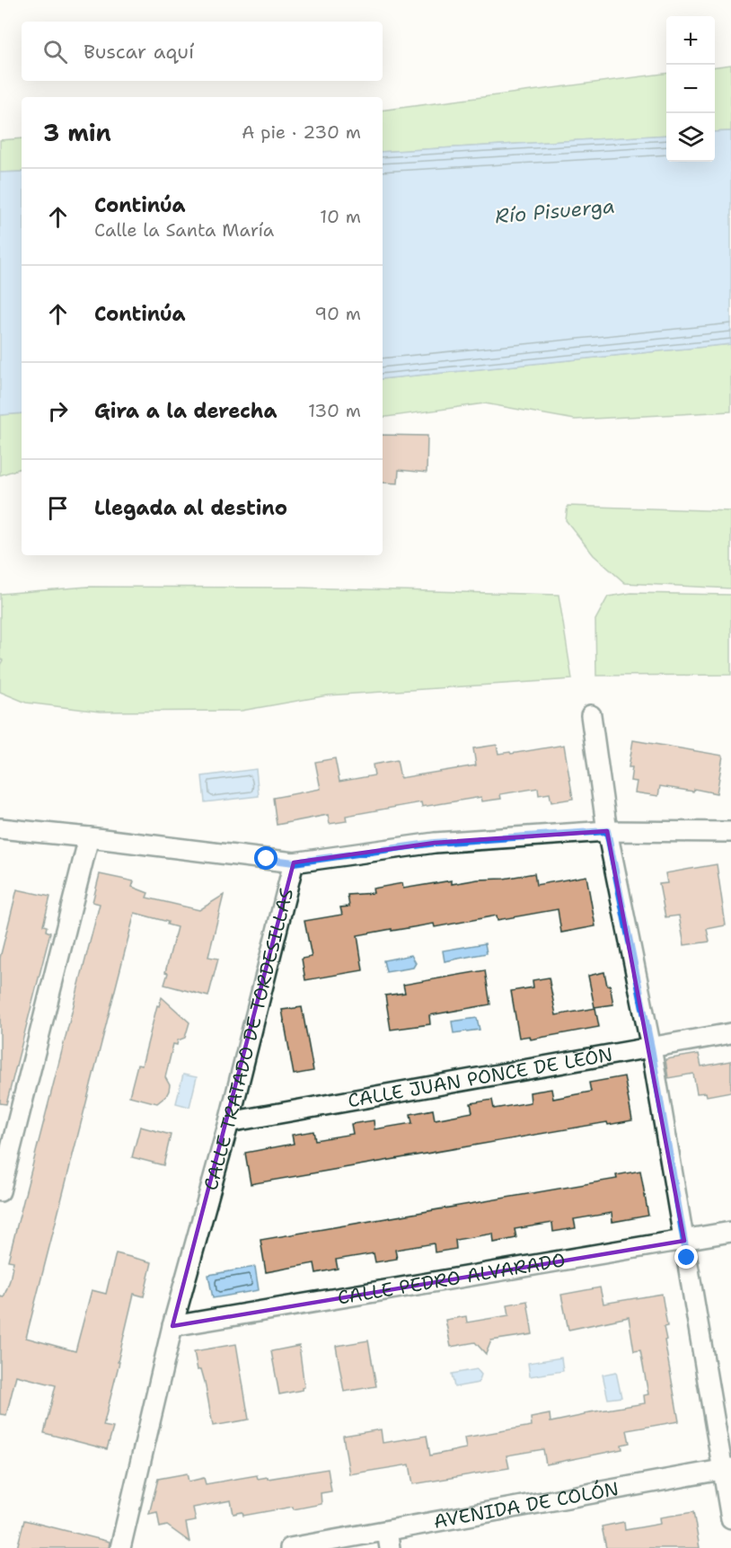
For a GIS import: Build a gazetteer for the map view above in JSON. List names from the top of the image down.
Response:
{
  "streets": {
    "street": [
      "CALLE TRATADO DE TORDESILLAS",
      "CALLE JUAN PONCE DE LEÓN",
      "CALLE PEDRO ALVARADO",
      "AVENIDA DE COLÓN"
    ]
  },
  "crossings": [
    ["CALLE TRATADO DE TORDESILLAS", "CALLE JUAN PONCE DE LEÓN"],
    ["CALLE TRATADO DE TORDESILLAS", "CALLE PEDRO ALVARADO"]
  ],
  "water": ["Río Pisuerga"],
  "page": {
    "map_buttons": ["+", "−"],
    "search": "Buscar aquí",
    "heading": ["3 min", "A pie · 230 m"],
    "list": [
      ["Continúa", "Calle la Santa María", "10 m"],
      ["Continúa", "90 m"],
      ["Gira a la derecha", "130 m"],
      "Llegada al destino"
    ]
  }
}
